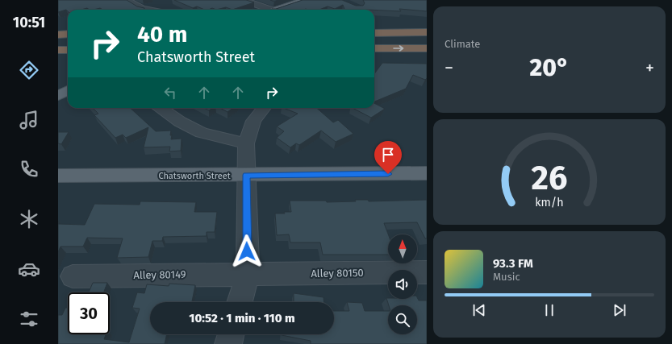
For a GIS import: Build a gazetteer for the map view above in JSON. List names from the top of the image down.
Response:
{
  "streets": {
    "main road": ["Chatsworth Street"],
    "street": ["Alley 80150", "Alley 80149"]
  },
  "crossings": [
    ["Alley 80150", "Alley 80149"]
  ],
  "north": "top",
  "page": {
    "tabs": "10:51",
    "tile": "Climate",
    "turn": ["40 m", "Chatsworth Street"],
    "heat": ["−", "20°", "+"],
    "song": ["93.3 FM", "Music"],
    "limit": "30",
    "trip": "10:52 · 1 min · 110 m",
    "gauge": ["26", "km/h"]
  }
}
